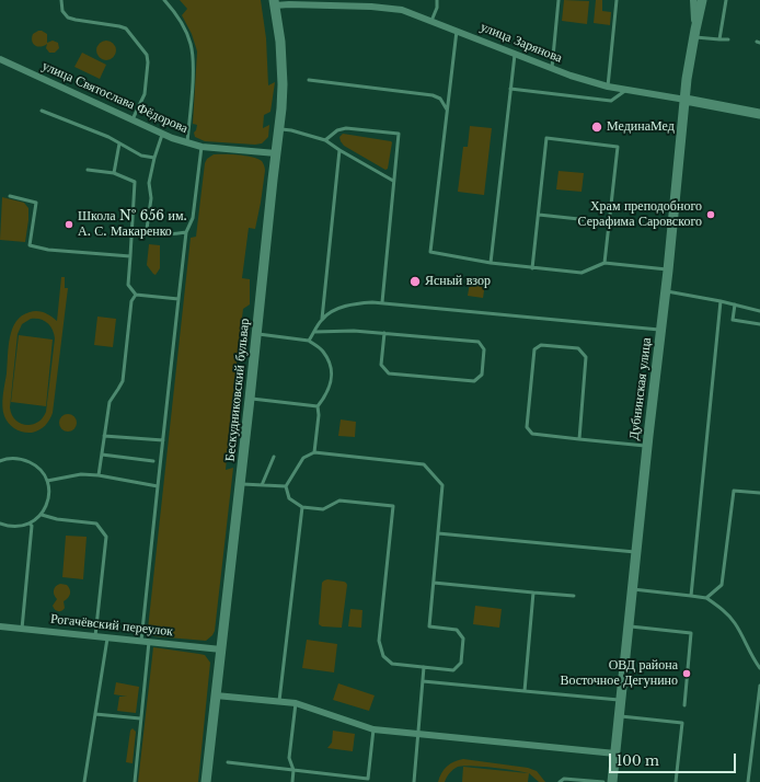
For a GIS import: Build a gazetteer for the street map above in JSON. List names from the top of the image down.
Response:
{
  "streets": {
    "street": [
      "улица Зарянова",
      "улица Святослава Фёдорова",
      "Дубнинская улица",
      "Бескудниковский бульвар",
      "Рогачёвский переулок"
    ]
  },
  "crossings": [
    ["улица Зарянова", "Дубнинская улица"],
    ["улица Зарянова", "Бескудниковский бульвар"],
    ["улица Святослава Фёдорова", "Бескудниковский бульвар"],
    ["Бескудниковский бульвар", "Рогачёвский переулок"]
  ],
  "places": [
    "МединаМед",
    "Храм преподобного Серафима Саровского",
    "Школа № 656 им. А. С. Макаренко",
    "Ясный взор",
    "ОВД района Восточное Дегунино"
  ],
  "scale_bar": "100 m"
}
